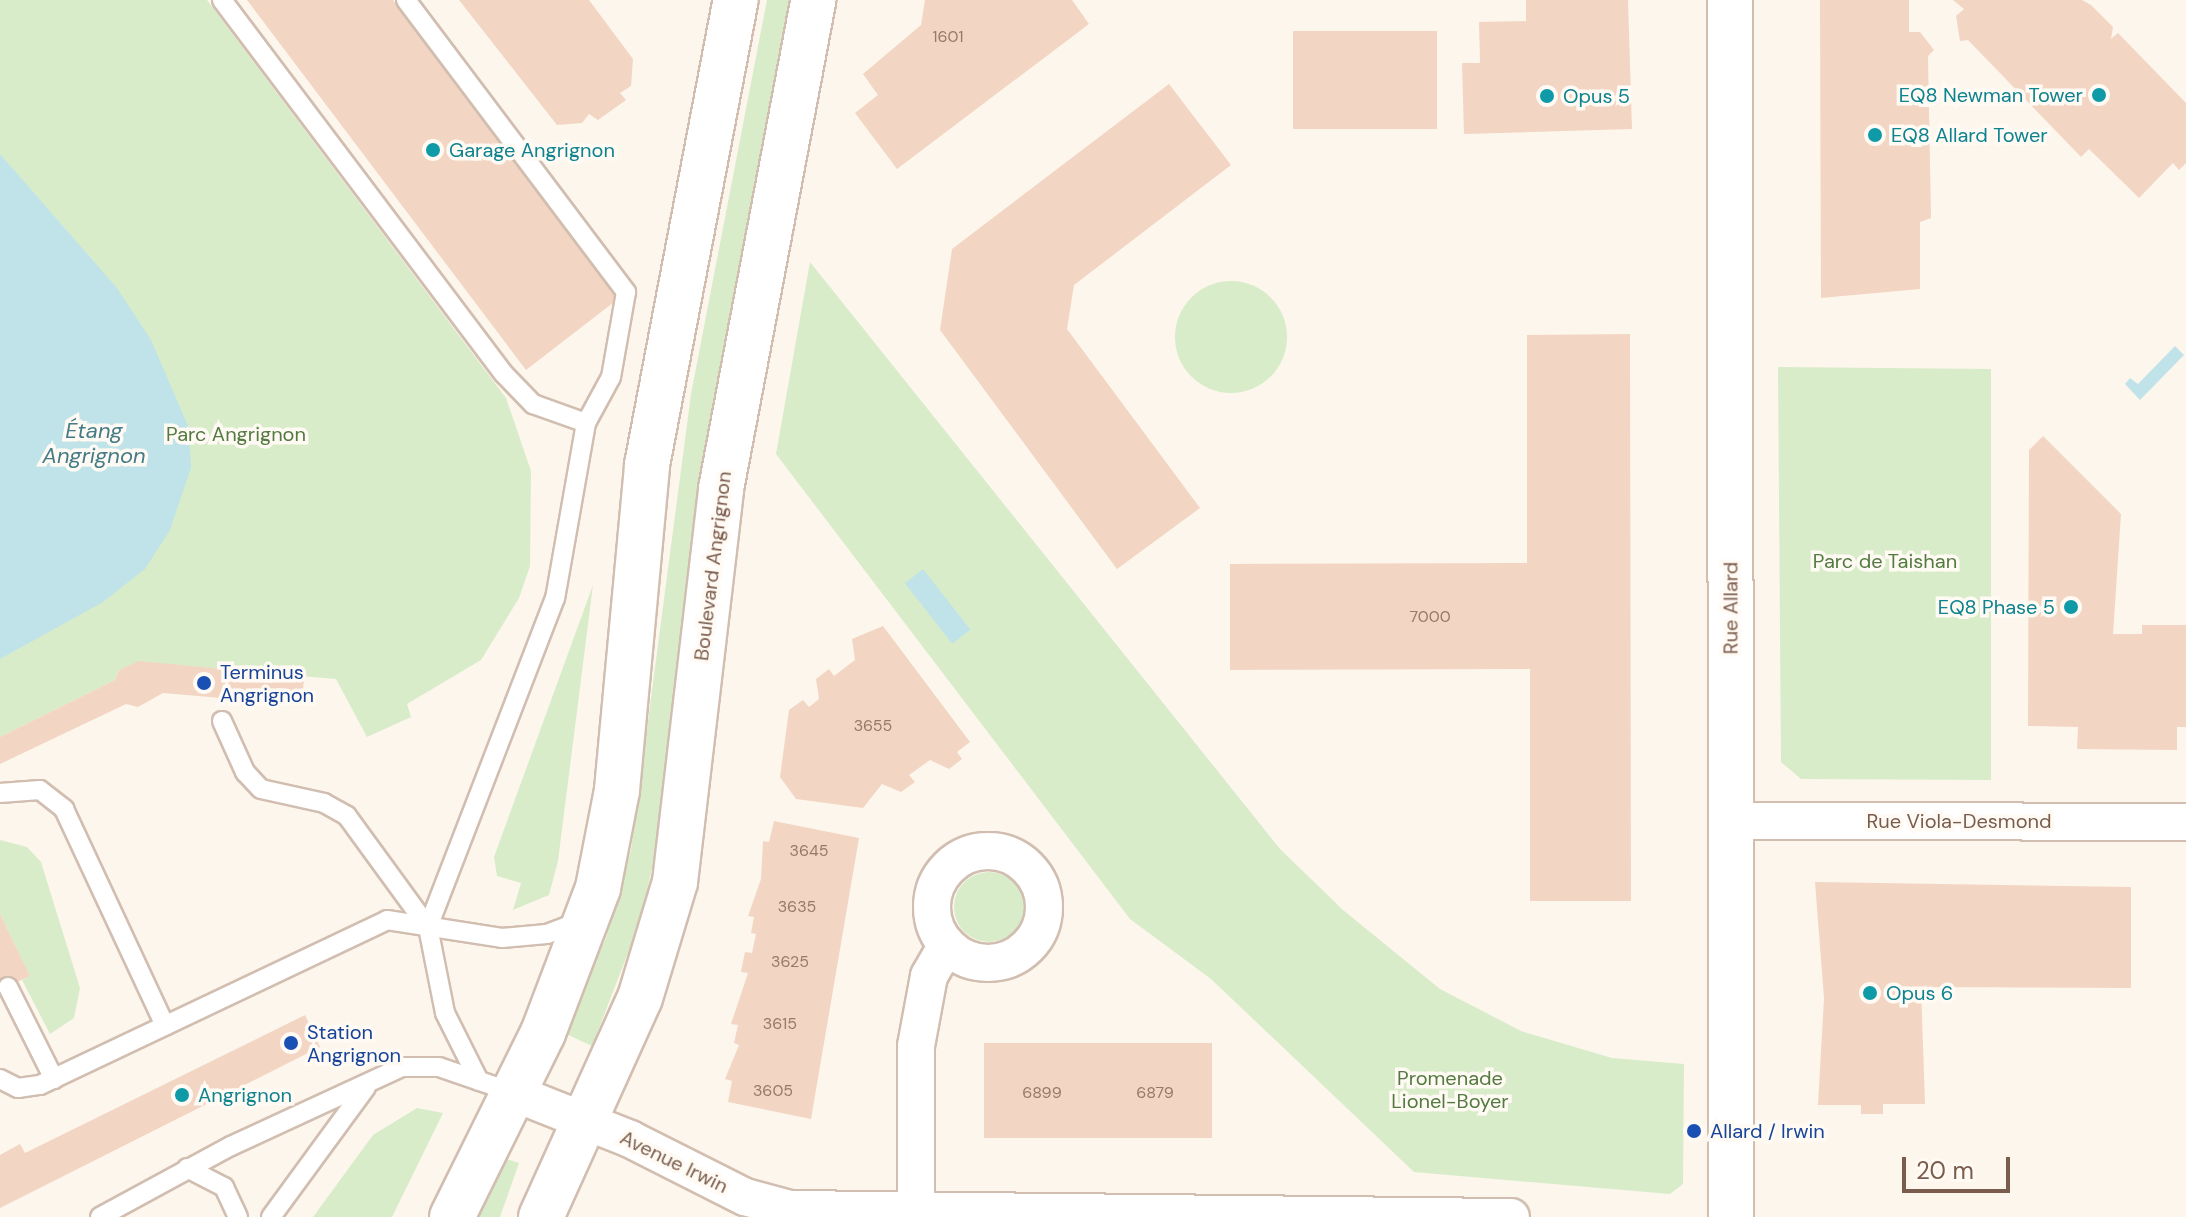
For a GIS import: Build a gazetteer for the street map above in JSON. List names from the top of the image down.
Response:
{
  "streets": {
    "main road": ["Boulevard Angrignon", "Rue Allard"],
    "street": ["Rue Viola-Desmond", "Avenue Irwin"]
  },
  "crossings": [
    ["Boulevard Angrignon", "Avenue Irwin"],
    ["Rue Allard", "Rue Viola-Desmond"]
  ],
  "water": ["Étang Angrignon"],
  "parks": ["Parc Angrignon", "Parc de Taishan", "Promenade Lionel-Boyer"],
  "places": [
    "EQ8 Newman Tower",
    "Opus 5",
    "EQ8 Allard Tower",
    "Garage Angrignon",
    "EQ8 Phase 5",
    "Terminus Angrignon",
    "Opus 6",
    "Station Angrignon",
    "Angrignon",
    "Allard / Irwin"
  ],
  "house_numbers": [
    "1601",
    "7000",
    "3655",
    "3645",
    "3635",
    "3625",
    "3615",
    "3605",
    "6899",
    "6879"
  ],
  "scale_bar": "20 m"
}
